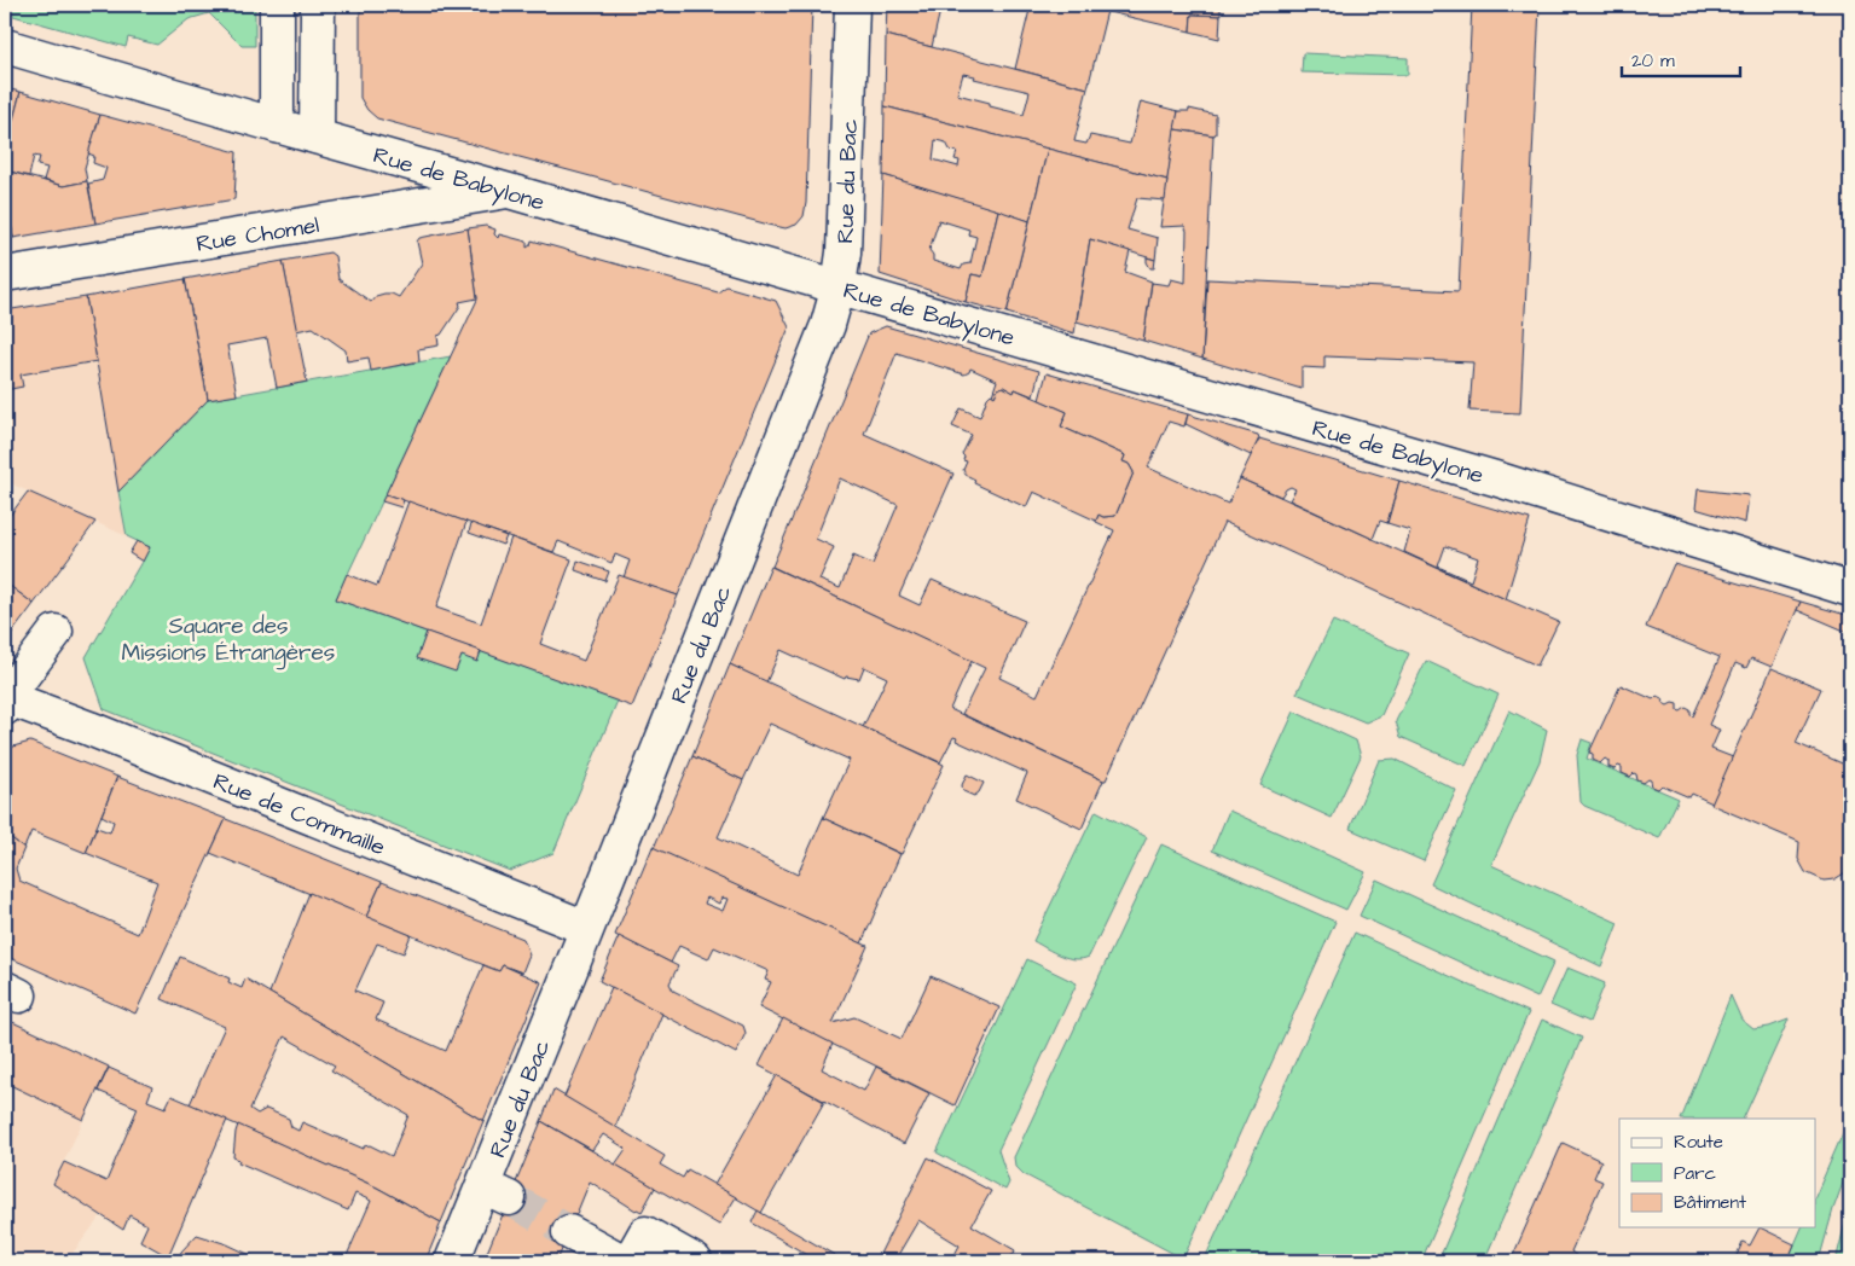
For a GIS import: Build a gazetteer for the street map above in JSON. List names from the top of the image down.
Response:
{
  "streets": {
    "street": [
      "Rue de Babylone",
      "Rue du Bac",
      "Rue Chomel",
      "Rue de Commaille"
    ]
  },
  "crossings": [
    ["Rue de Babylone", "Rue du Bac"],
    ["Rue de Babylone", "Rue Chomel"],
    ["Rue du Bac", "Rue de Commaille"]
  ],
  "parks": ["Square des Missions Étrangères"],
  "legend": ["Route", "Parc", "Bâtiment"],
  "scale_bar": "20 m"
}
